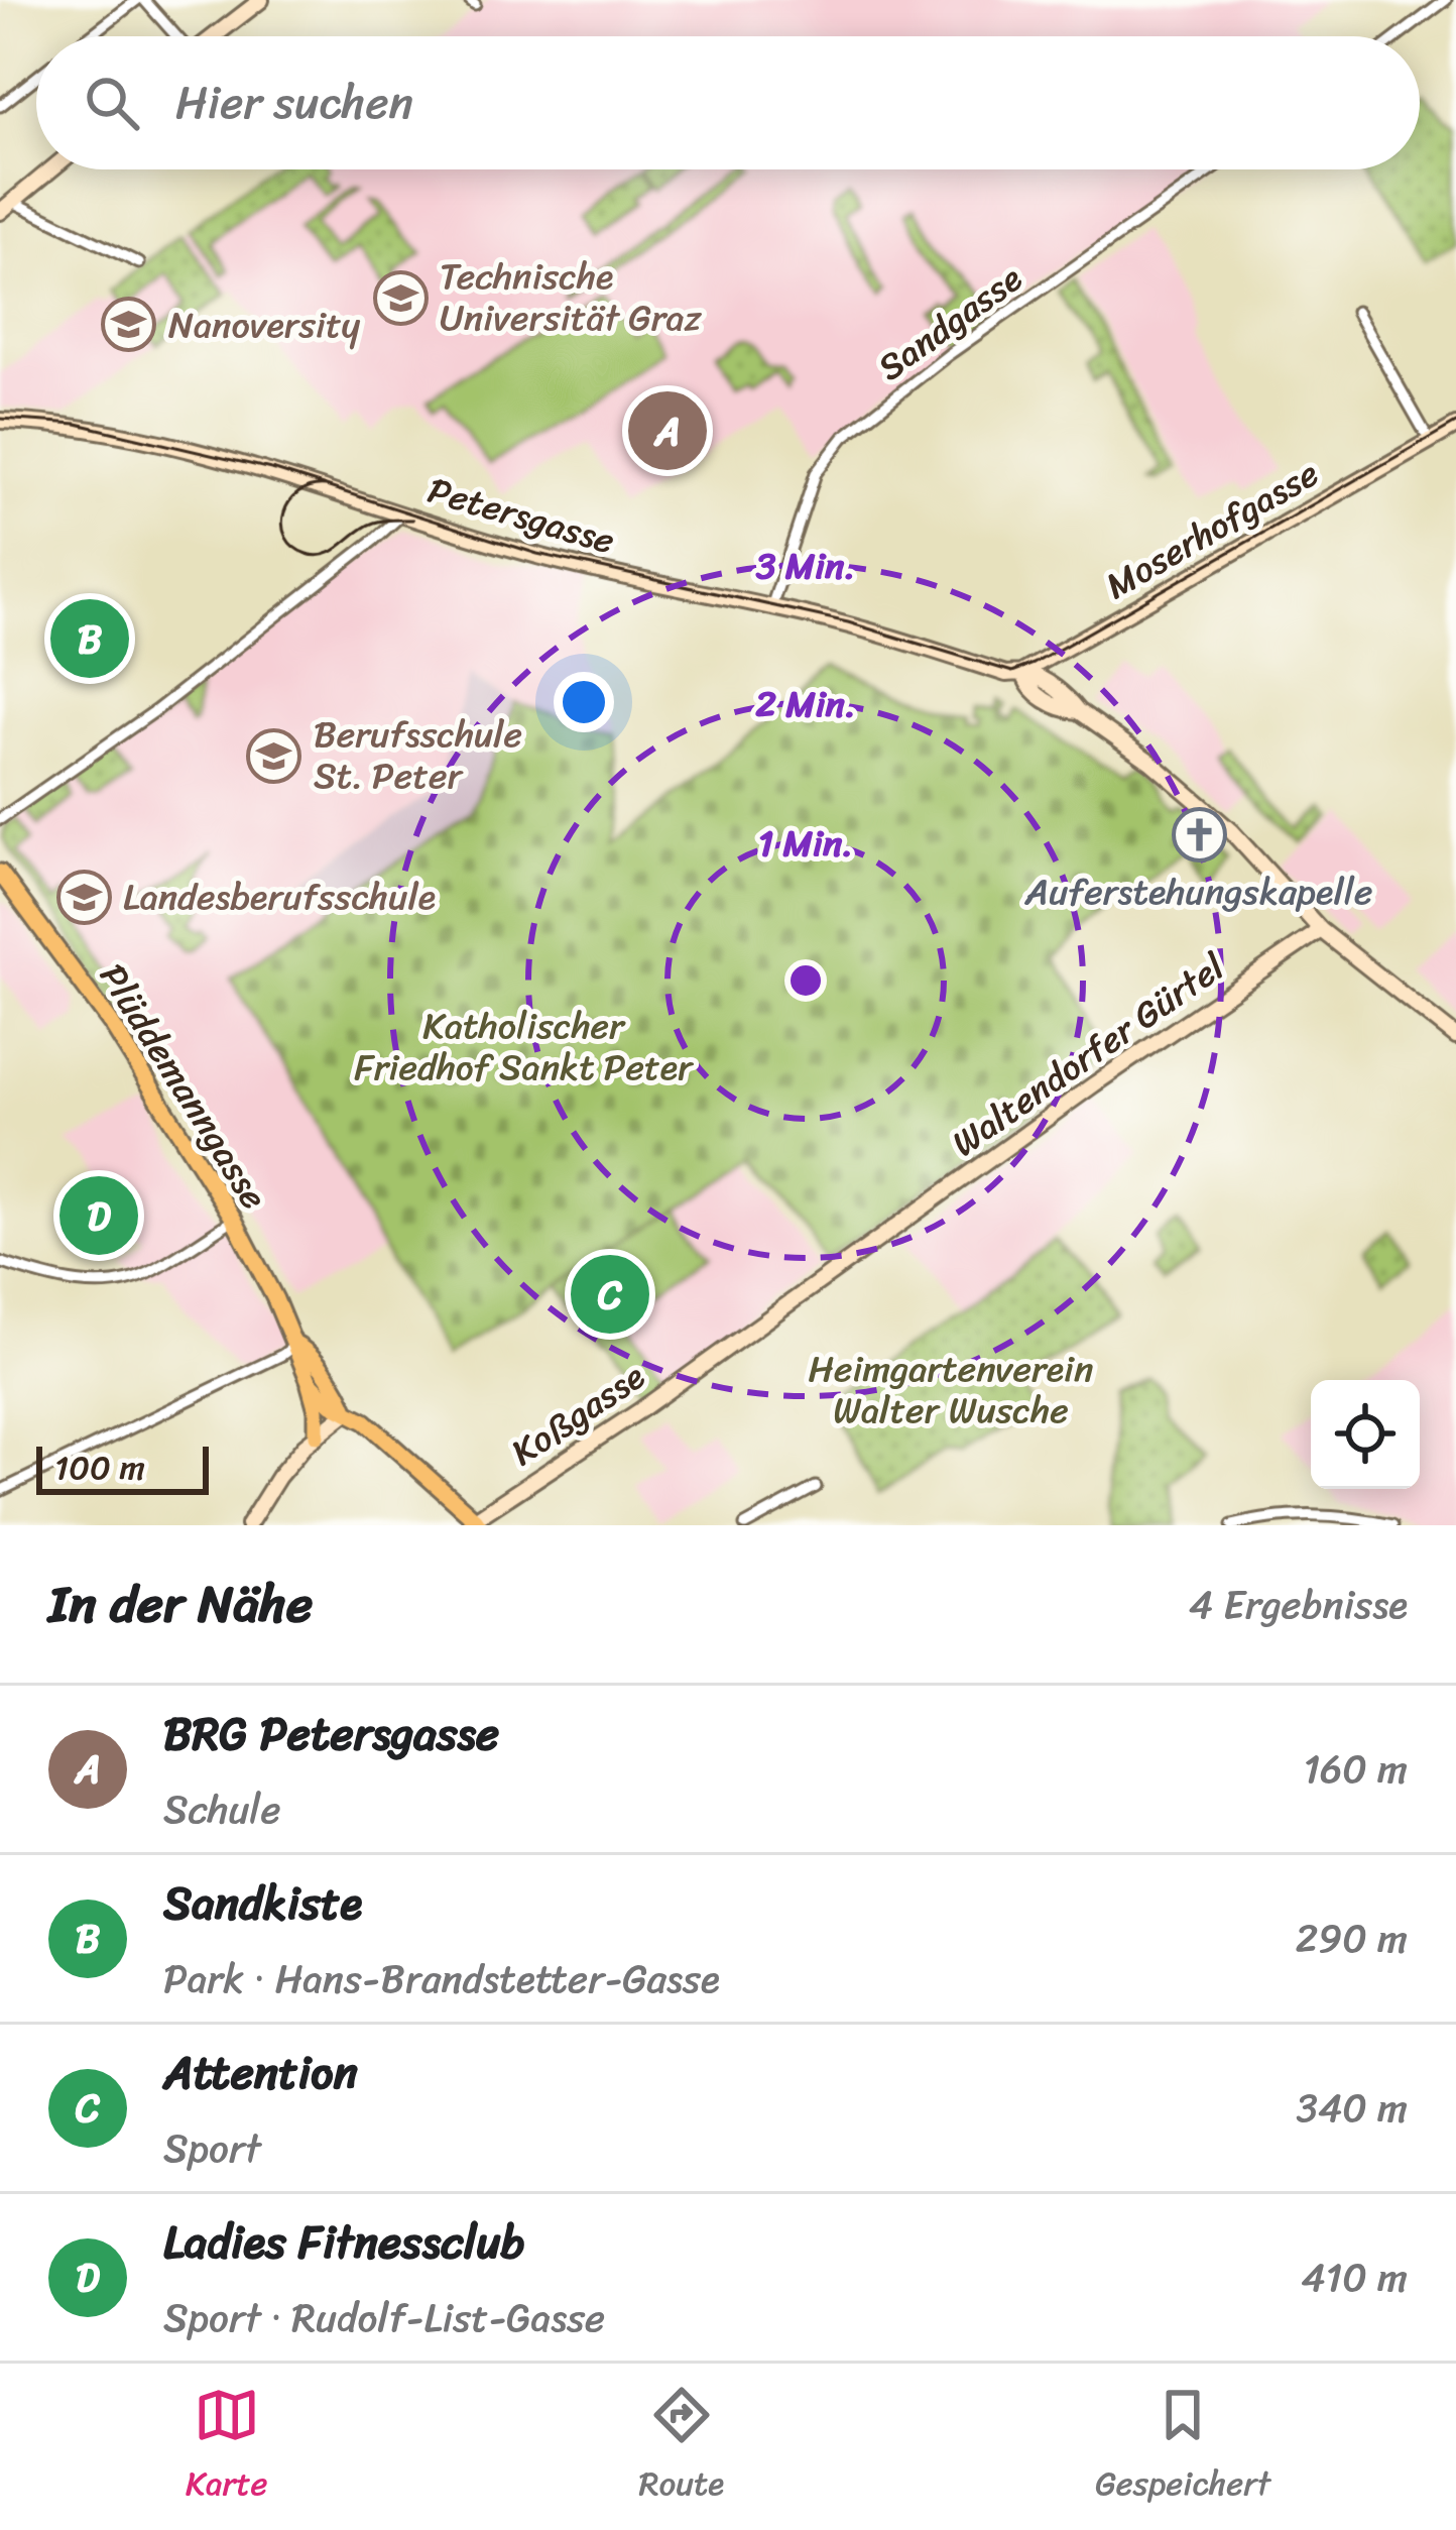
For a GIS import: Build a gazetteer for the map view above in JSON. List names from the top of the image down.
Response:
{
  "streets": {
    "main road": [
      "Petersgasse",
      "Moserhofgasse",
      "Waltendorfer Gürtel",
      "Plüddemanngasse",
      "Koßgasse"
    ],
    "street": ["Sandgasse"]
  },
  "crossings": [
    ["Sandgasse", "Petersgasse"],
    ["Petersgasse", "Moserhofgasse"],
    ["Petersgasse", "Waltendorfer Gürtel"],
    ["Waltendorfer Gürtel", "Koßgasse"],
    ["Plüddemanngasse", "Koßgasse"]
  ],
  "parks": ["Katholischer Friedhof Sankt Peter", "Heimgartenverein Walter Wusche"],
  "places": {
    "school or university": [
      "Technische Universität Graz",
      "Nanoversity",
      "Berufsschule St. Peter",
      "Landesberufsschule"
    ],
    "church": ["Auferstehungskapelle"]
  },
  "scale_bar": "100 m",
  "page": {
    "search": "Hier suchen",
    "pins": [
      "A",
      "B",
      "D",
      "C"
    ],
    "scale": "100 m",
    "heading": ["In der Nähe", "4 Ergebnisse"],
    "list": [
      {
        "mark": "A",
        "name": "BRG Petersgasse",
        "note": "Schule",
        "value": "160 m"
      },
      {
        "mark": "B",
        "name": "Sandkiste",
        "note": "Park · Hans-Brandstetter-Gasse",
        "value": "290 m"
      },
      {
        "mark": "C",
        "name": "Attention",
        "note": "Sport",
        "value": "340 m"
      },
      {
        "mark": "D",
        "name": "Ladies Fitnessclub",
        "note": "Sport · Rudolf-List-Gasse",
        "value": "410 m"
      }
    ],
    "nav": ["Karte", "Route", "Gespeichert"]
  },
  "rings": ["3 Min.", "2 Min.", "1 Min."]
}
